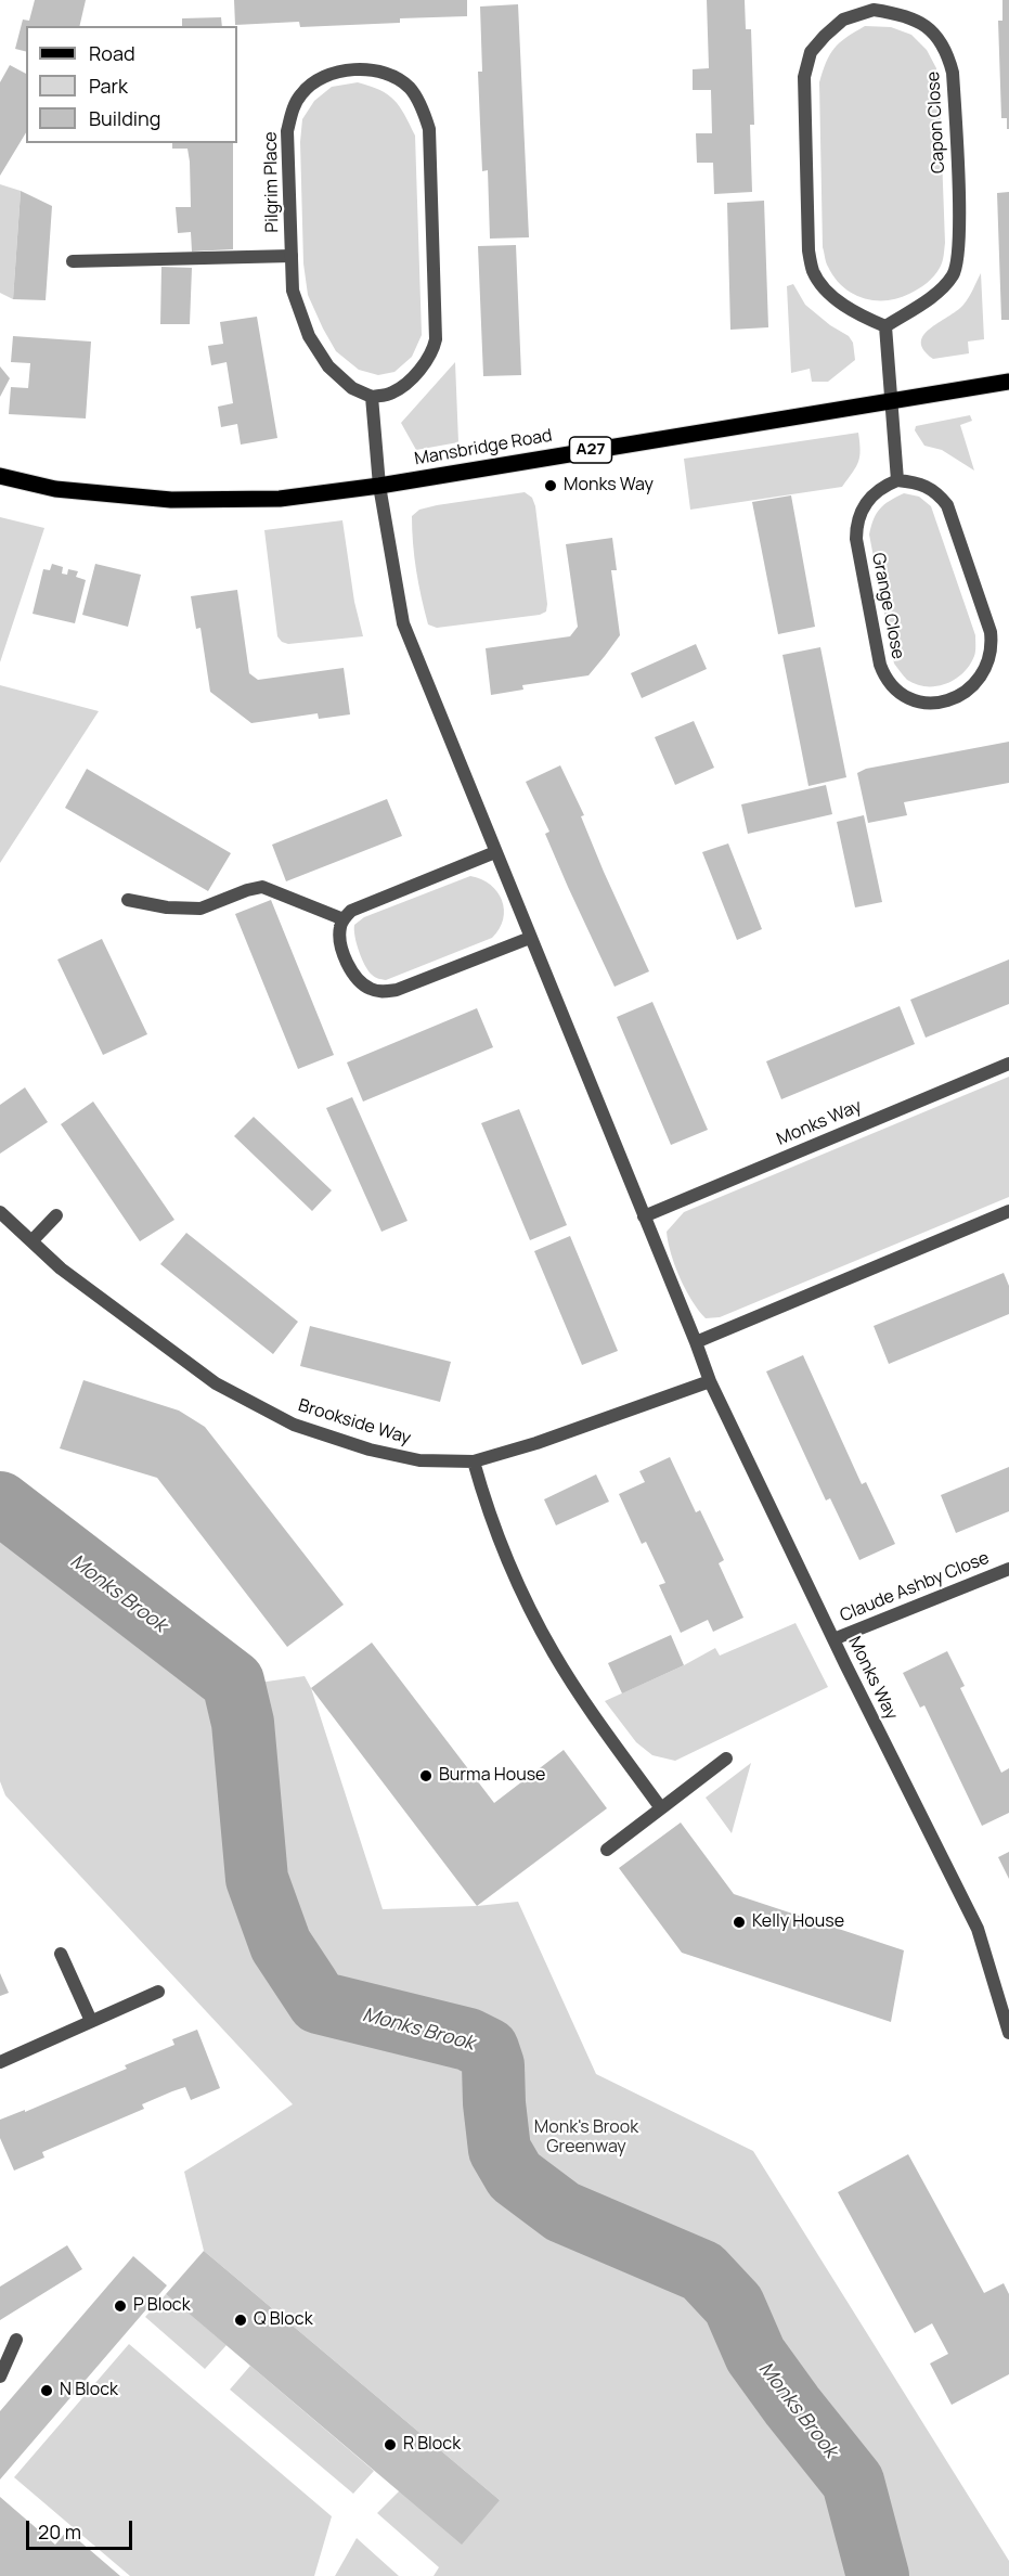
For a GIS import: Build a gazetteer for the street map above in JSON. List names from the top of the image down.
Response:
{
  "streets": {
    "main road": ["Mansbridge Road", "A27"],
    "street": [
      "Capon Close",
      "Pilgrim Place",
      "Grange Close",
      "Monks Way",
      "Brookside Way",
      "Claude Ashby Close"
    ]
  },
  "crossings": [
    ["Mansbridge Road", "Monks Way"],
    ["Monks Way", "Brookside Way"],
    ["Monks Way", "Claude Ashby Close"]
  ],
  "water": ["Monks Brook"],
  "parks": ["Monk's Brook Greenway"],
  "places": [
    "Monks Way",
    "Burma House",
    "Kelly House",
    "P Block",
    "Q Block",
    "N Block",
    "R Block"
  ],
  "legend": ["Road", "Park", "Building"],
  "scale_bar": "20 m"
}
